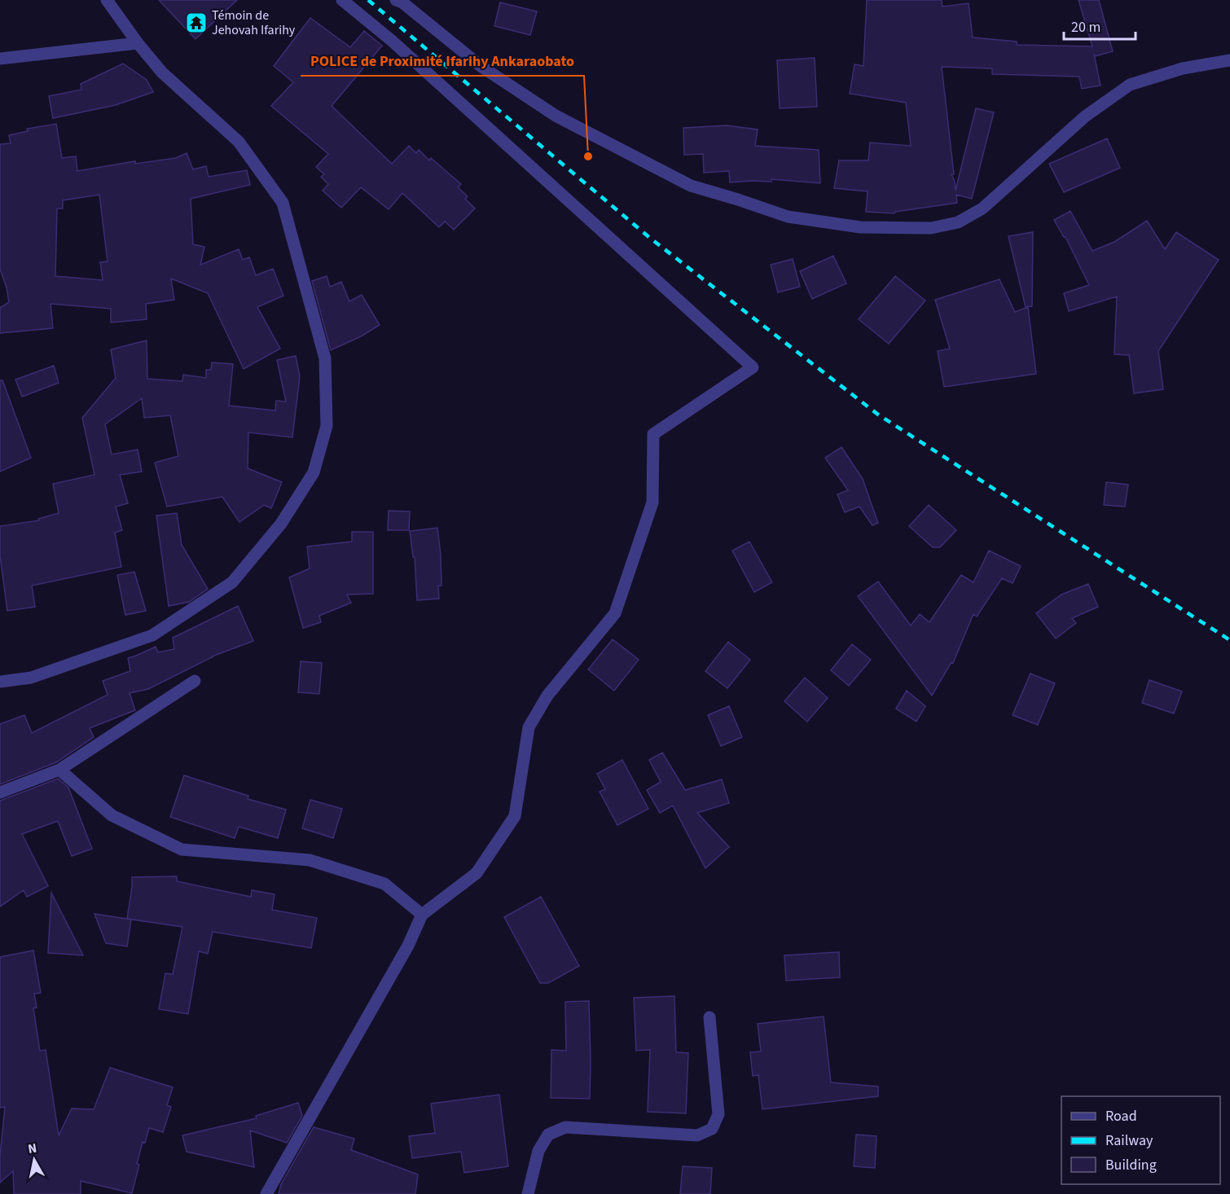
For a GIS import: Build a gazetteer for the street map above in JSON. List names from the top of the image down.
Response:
{
  "places": {
    "temple": ["Témoin de Jehovah Ifarihy"],
    "other": ["POLICE de Proximité Ifarihy Ankaraobato"]
  },
  "legend": ["Road", "Railway", "Building"],
  "scale_bar": "20 m",
  "north": "top"
}
